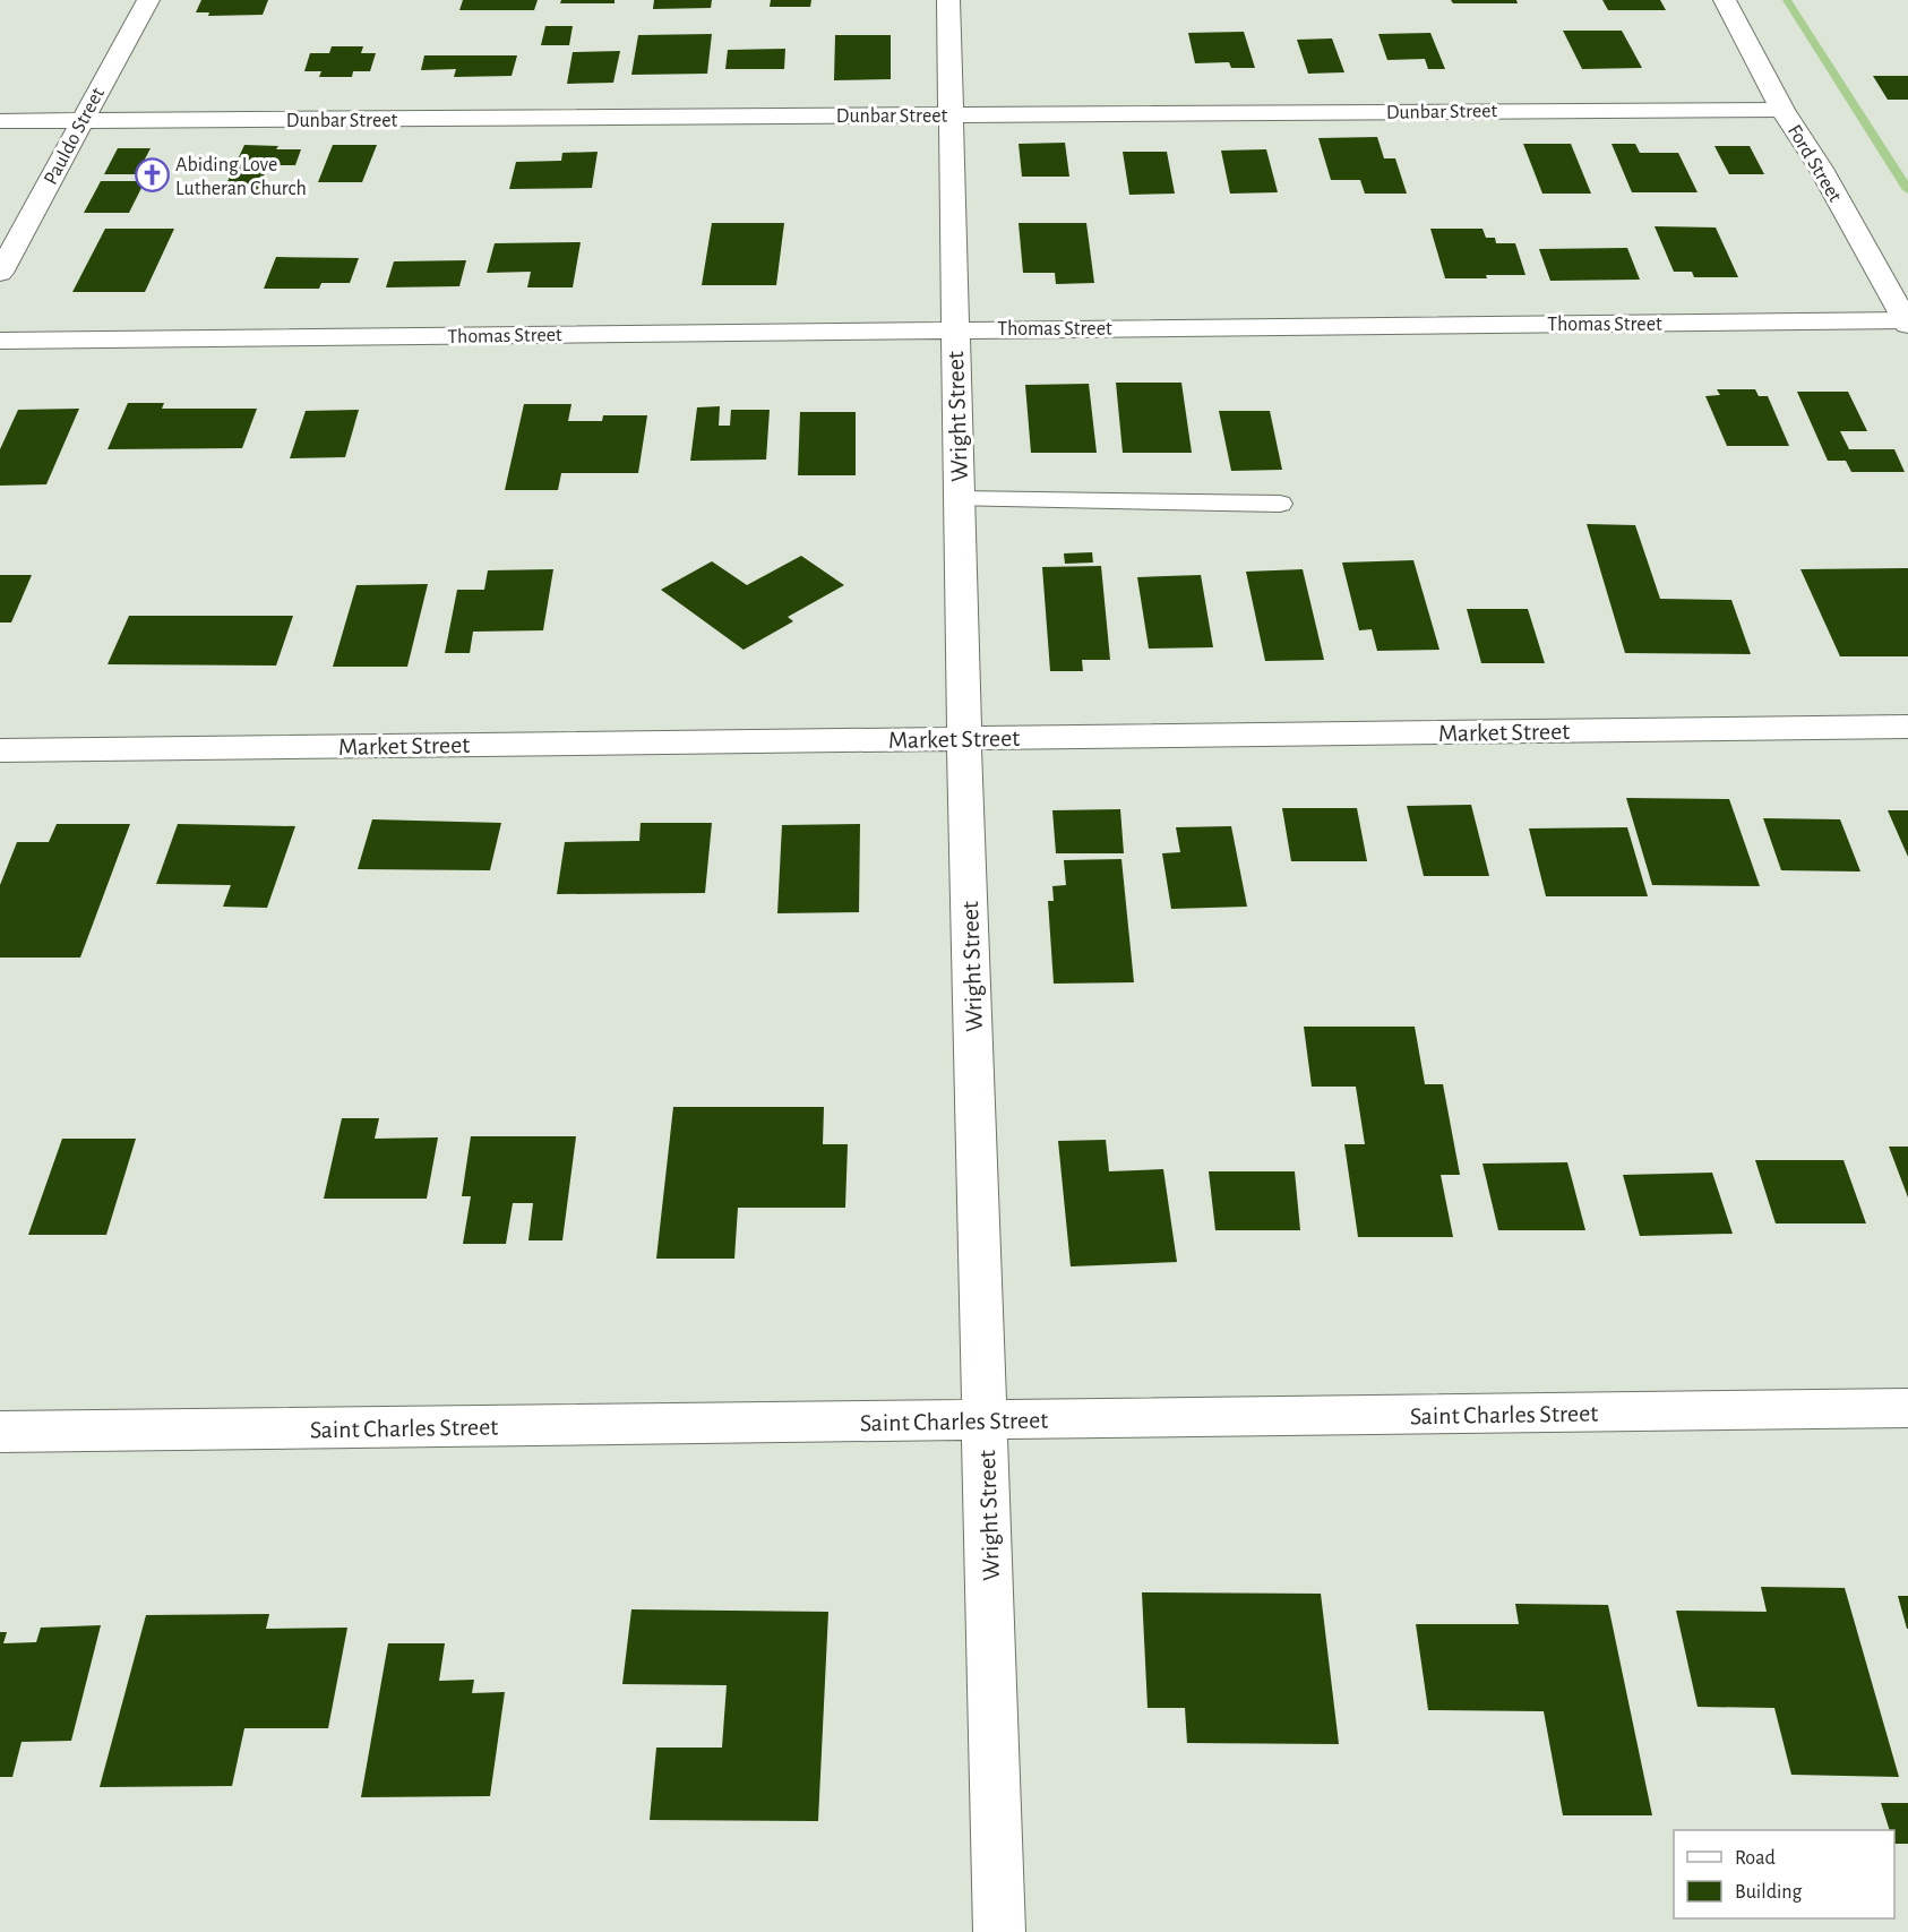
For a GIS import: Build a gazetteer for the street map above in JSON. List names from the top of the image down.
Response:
{
  "streets": {
    "street": [
      "Dunbar Street",
      "Pauldo Street",
      "Ford Street",
      "Thomas Street",
      "Wright Street",
      "Market Street",
      "Saint Charles Street"
    ]
  },
  "crossings": [
    ["Dunbar Street", "Pauldo Street"],
    ["Dunbar Street", "Ford Street"],
    ["Dunbar Street", "Wright Street"],
    ["Ford Street", "Thomas Street"],
    ["Thomas Street", "Wright Street"],
    ["Wright Street", "Market Street"],
    ["Wright Street", "Saint Charles Street"]
  ],
  "places": {
    "church": ["Abiding Love Lutheran Church"]
  },
  "legend": ["Road", "Building"]
}
